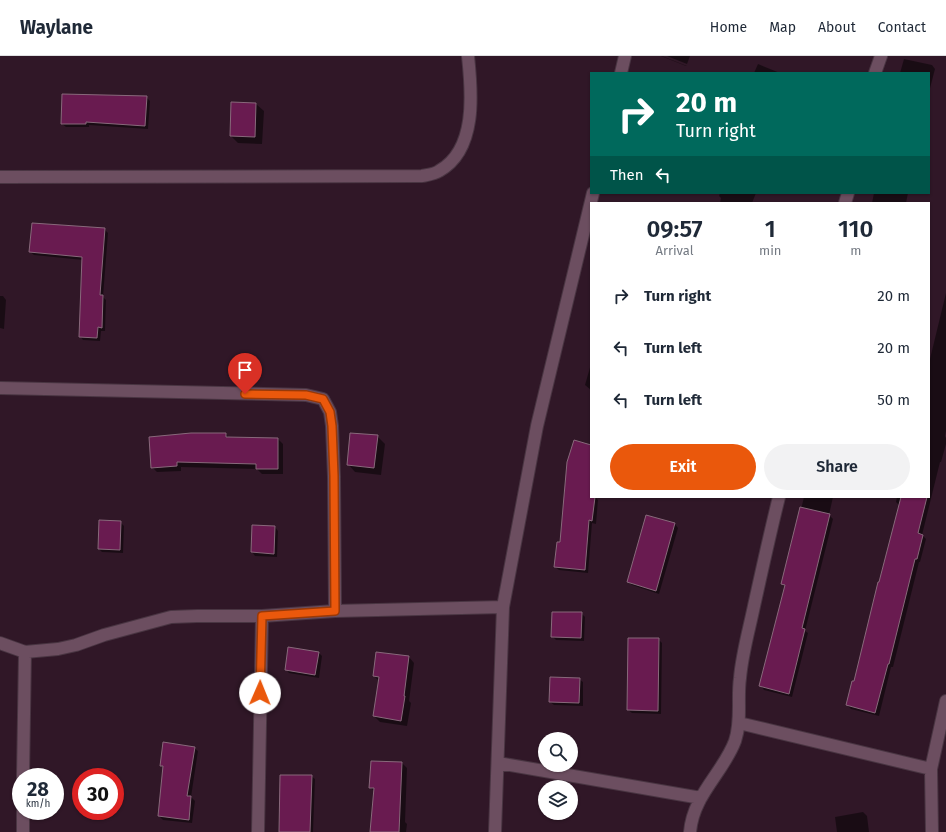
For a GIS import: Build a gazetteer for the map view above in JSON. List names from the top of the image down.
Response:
{
  "page": {
    "header": "Waylane",
    "nav": [
      "Home",
      "Map",
      "About",
      "Contact"
    ],
    "turn": ["20 m", "Turn right"],
    "then": "Then",
    "eta": [
      "09:57",
      "Arrival",
      "1",
      "min",
      "110",
      "m"
    ],
    "list": [
      {
        "name": "Turn right",
        "value": "20 m"
      },
      {
        "name": "Turn left",
        "value": "20 m"
      },
      {
        "name": "Turn left",
        "value": "50 m"
      }
    ],
    "buttons": ["Exit", "Share"],
    "speed": "28 km/h",
    "limit": "30"
  }
}
